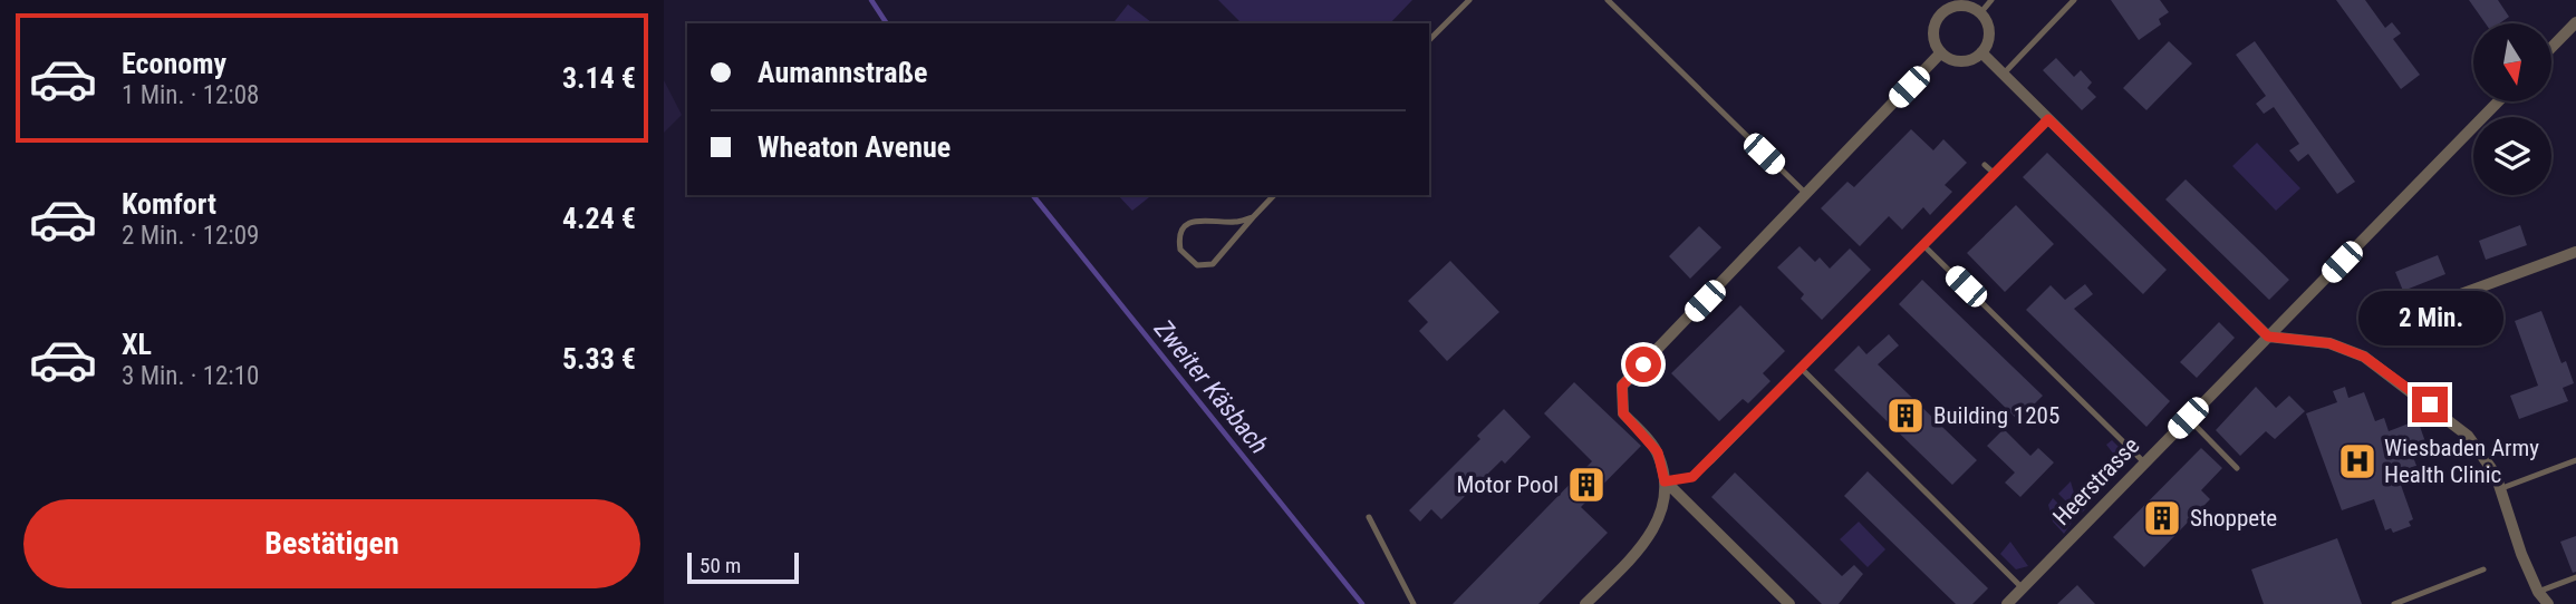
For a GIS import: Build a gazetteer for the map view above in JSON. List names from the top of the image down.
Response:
{
  "streets": {
    "street": ["Heerstrasse"]
  },
  "water": ["Zweiter Käsbach"],
  "places": {
    "building": ["Building 1205", "Motor Pool", "Shoppete"],
    "hospital": ["Wiesbaden Army Health Clinic"]
  },
  "scale_bar": "50 m",
  "north": "bottom",
  "page": {
    "list": [
      {
        "name": "Economy",
        "note": "1 Min. · 12:08",
        "value": "3.14 €"
      },
      {
        "name": "Komfort",
        "note": "2 Min. · 12:09",
        "value": "4.24 €"
      },
      {
        "name": "XL",
        "note": "3 Min. · 12:10",
        "value": "5.33 €"
      }
    ],
    "banner": ["Aumannstraße", "Wheaton Avenue"],
    "bubble": "2 Min.",
    "buttons": "Bestätigen",
    "scale": "50 m"
  }
}
